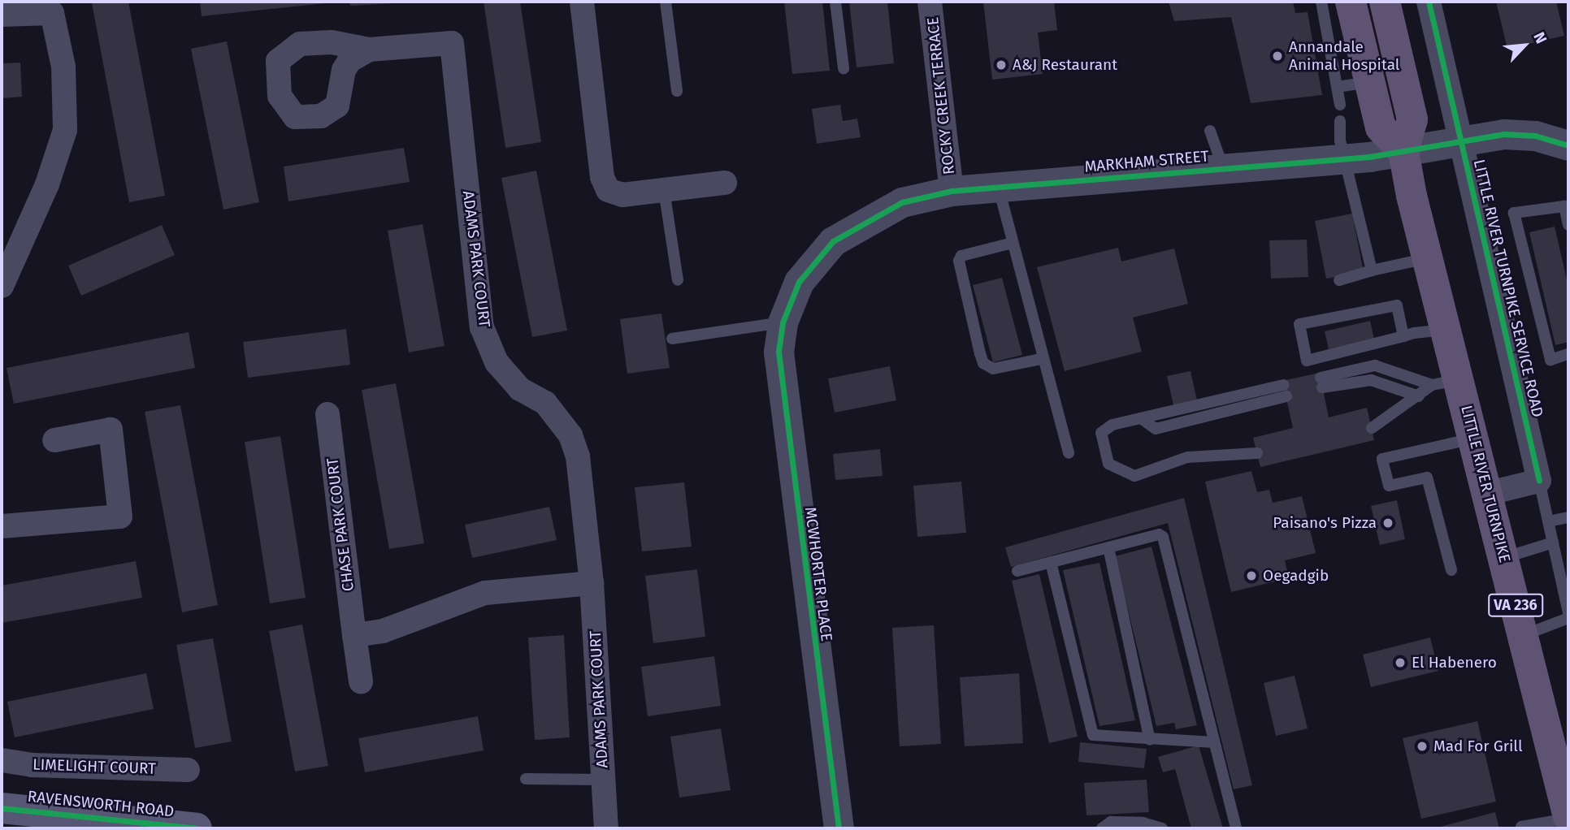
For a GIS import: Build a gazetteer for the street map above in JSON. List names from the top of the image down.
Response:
{
  "streets": {
    "main road": ["LITTLE RIVER TURNPIKE", "VA 236", "RAVENSWORTH ROAD"],
    "street": [
      "ROCKY CREEK TERRACE",
      "MARKHAM STREET",
      "ADAMS PARK COURT",
      "LITTLE RIVER TURNPIKE SERVICE ROAD",
      "CHASE PARK COURT",
      "MCWHORTER PLACE",
      "LIMELIGHT COURT"
    ]
  },
  "crossings": [
    ["ROCKY CREEK TERRACE", "MARKHAM STREET"],
    ["MARKHAM STREET", "LITTLE RIVER TURNPIKE SERVICE ROAD"],
    ["MARKHAM STREET", "LITTLE RIVER TURNPIKE"],
    ["MARKHAM STREET", "MCWHORTER PLACE"]
  ],
  "places": [
    "Annandale Animal Hospital",
    "A&J Restaurant",
    "Paisano's Pizza",
    "Oegadgib",
    "El Habenero",
    "Mad For Grill"
  ],
  "north": "top right"
}
